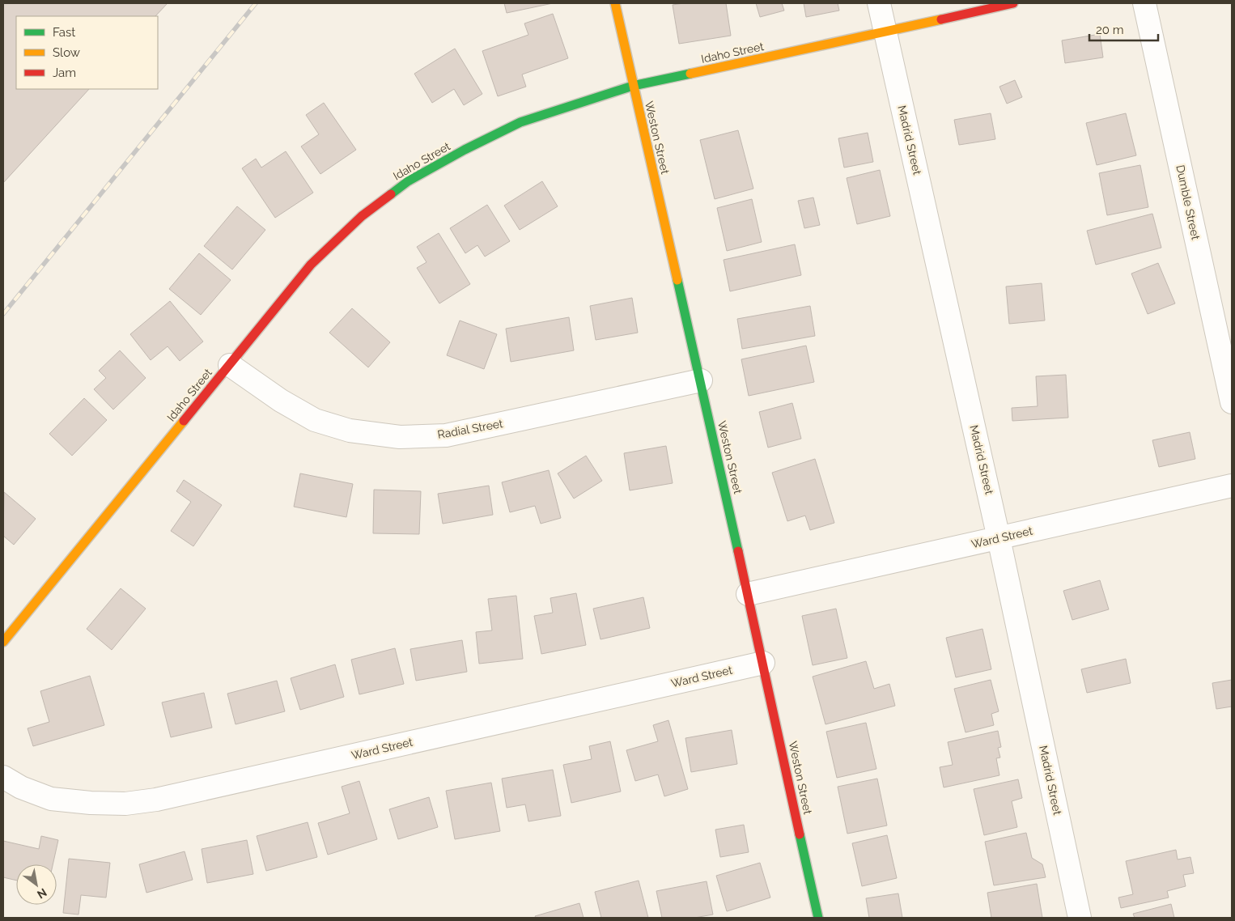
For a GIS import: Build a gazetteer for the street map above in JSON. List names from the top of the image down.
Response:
{
  "streets": {
    "street": [
      "Idaho Street",
      "Weston Street",
      "Madrid Street",
      "Dumble Street",
      "Radial Street",
      "Ward Street"
    ]
  },
  "crossings": [
    ["Idaho Street", "Weston Street"],
    ["Idaho Street", "Madrid Street"],
    ["Idaho Street", "Radial Street"],
    ["Weston Street", "Radial Street"],
    ["Weston Street", "Ward Street"],
    ["Madrid Street", "Ward Street"]
  ],
  "legend": ["Fast", "Slow", "Jam"],
  "scale_bar": "20 m",
  "north": "bottom right"
}
